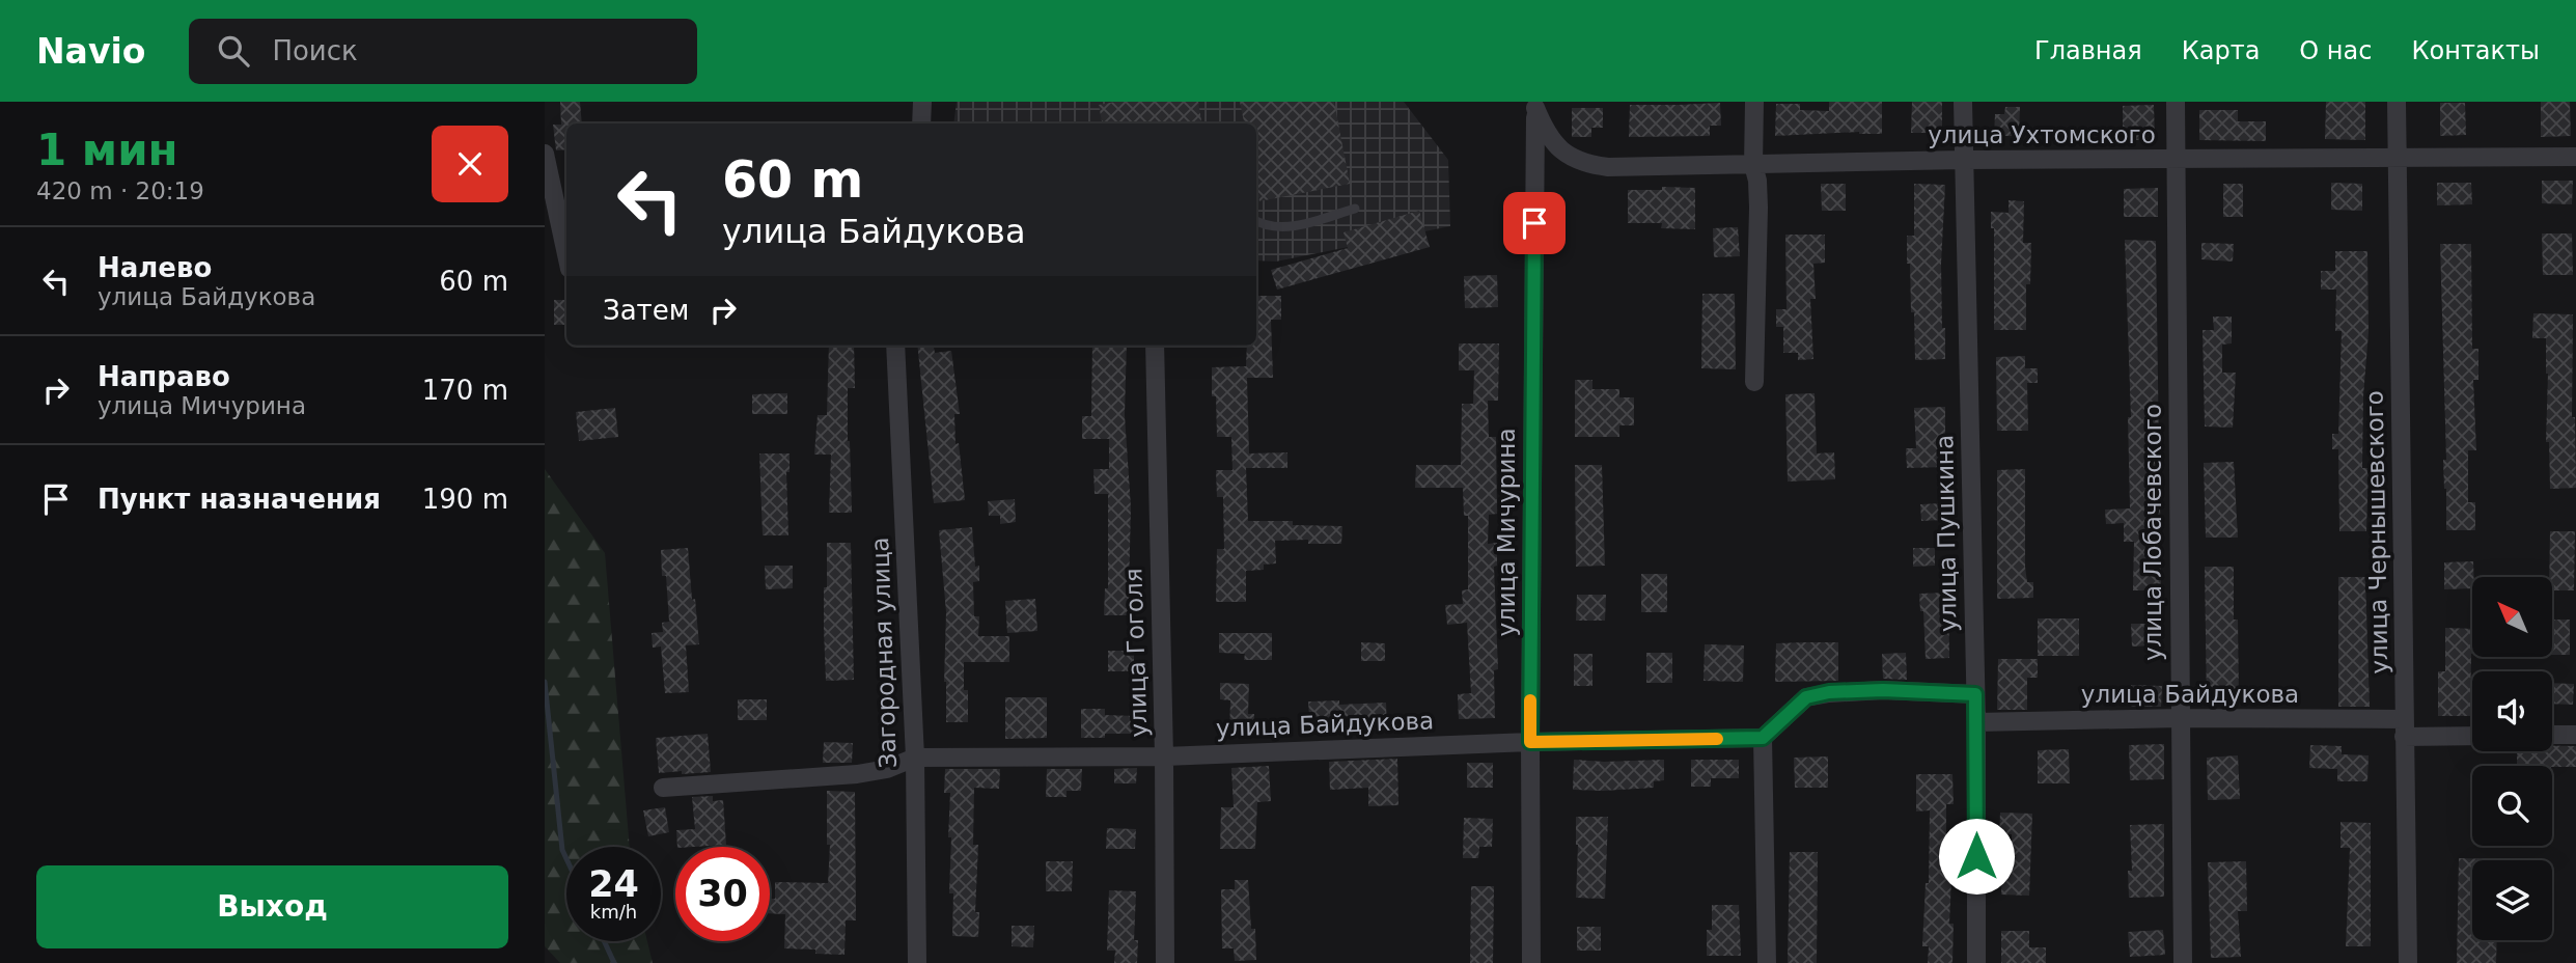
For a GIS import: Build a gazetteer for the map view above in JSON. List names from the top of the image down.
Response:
{
  "streets": {
    "street": [
      "улица Ухтомского",
      "улица Мичурина",
      "улица Лобачевского",
      "улица Чернышевского",
      "улица Пушкина",
      "Загородная улица",
      "улица Гоголя",
      "улица Байдукова"
    ]
  },
  "crossings": [
    ["улица Ухтомского", "улица Мичурина"],
    ["улица Ухтомского", "улица Лобачевского"],
    ["улица Ухтомского", "улица Чернышевского"],
    ["улица Ухтомского", "улица Пушкина"],
    ["улица Мичурина", "улица Байдукова"],
    ["улица Лобачевского", "улица Байдукова"],
    ["улица Чернышевского", "улица Байдукова"],
    ["улица Пушкина", "улица Байдукова"],
    ["Загородная улица", "улица Байдукова"],
    ["улица Гоголя", "улица Байдукова"]
  ],
  "north": "top left",
  "page": {
    "header": "Navio",
    "search": "Поиск",
    "nav": [
      "Главная",
      "Карта",
      "О нас",
      "Контакты"
    ],
    "heading": ["1 мин", "420 m · 20:19"],
    "turn": ["60 m", "улица Байдукова"],
    "list": [
      {
        "name": "Налево",
        "note": "улица Байдукова",
        "value": "60 m"
      },
      {
        "name": "Направо",
        "note": "улица Мичурина",
        "value": "170 m"
      },
      {
        "name": "Пункт назначения",
        "value": "190 m"
      }
    ],
    "then": "Затем",
    "speed": "24 km/h",
    "limit": "30",
    "buttons": "Выход"
  }
}
